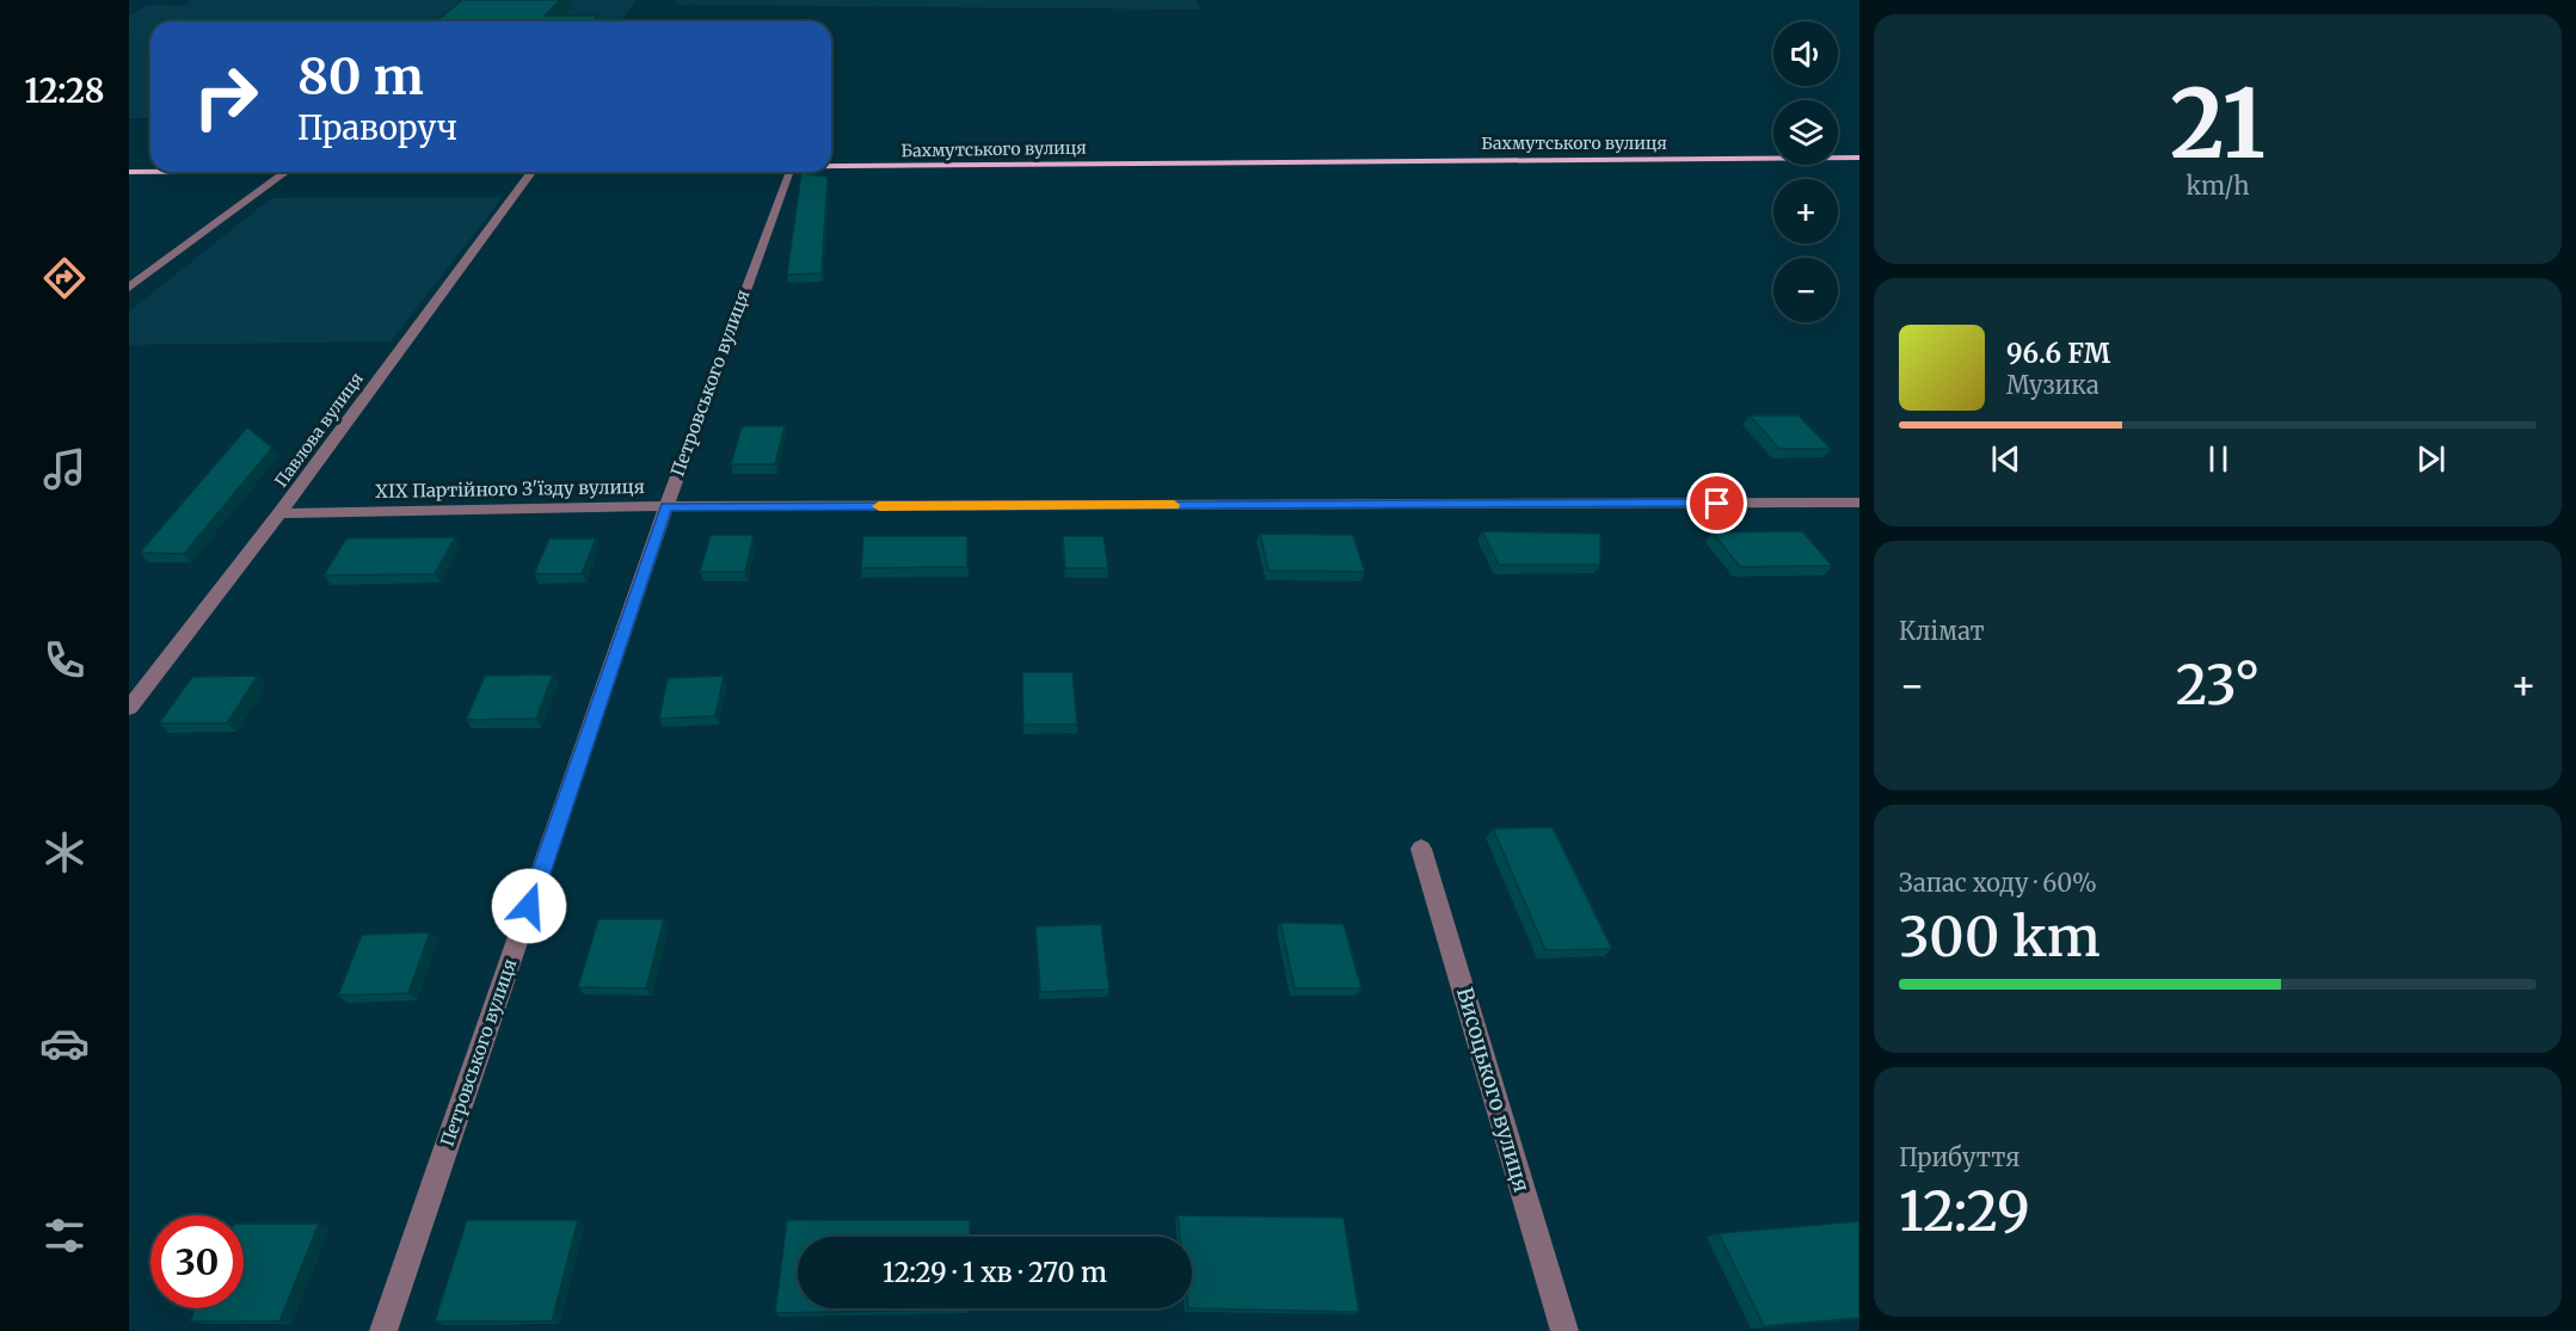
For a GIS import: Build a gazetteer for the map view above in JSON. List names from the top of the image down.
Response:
{
  "streets": {
    "main road": ["Бахмутського вулиця"],
    "street": [
      "Петровського вулиця",
      "Павлова вулиця",
      "XIX Партійного З'їзду вулиця",
      "Висоцького вулиця"
    ]
  },
  "crossings": [
    ["Петровського вулиця", "XIX Партійного З'їзду вулиця"],
    ["Павлова вулиця", "XIX Партійного З'їзду вулиця"]
  ],
  "page": {
    "tabs": "12:28",
    "tile": [
      ["21", "km/h"],
      "Клімат",
      ["Запас ходу · 60%", "300 km"],
      ["Прибуття", "12:29"]
    ],
    "map_buttons": ["+", "−"],
    "turn": ["80 m", "Праворуч"],
    "song": ["96.6 FM", "Музика"],
    "heat": ["−", "23°", "+"],
    "limit": "30",
    "trip": "12:29 · 1 хв · 270 m"
  }
}
